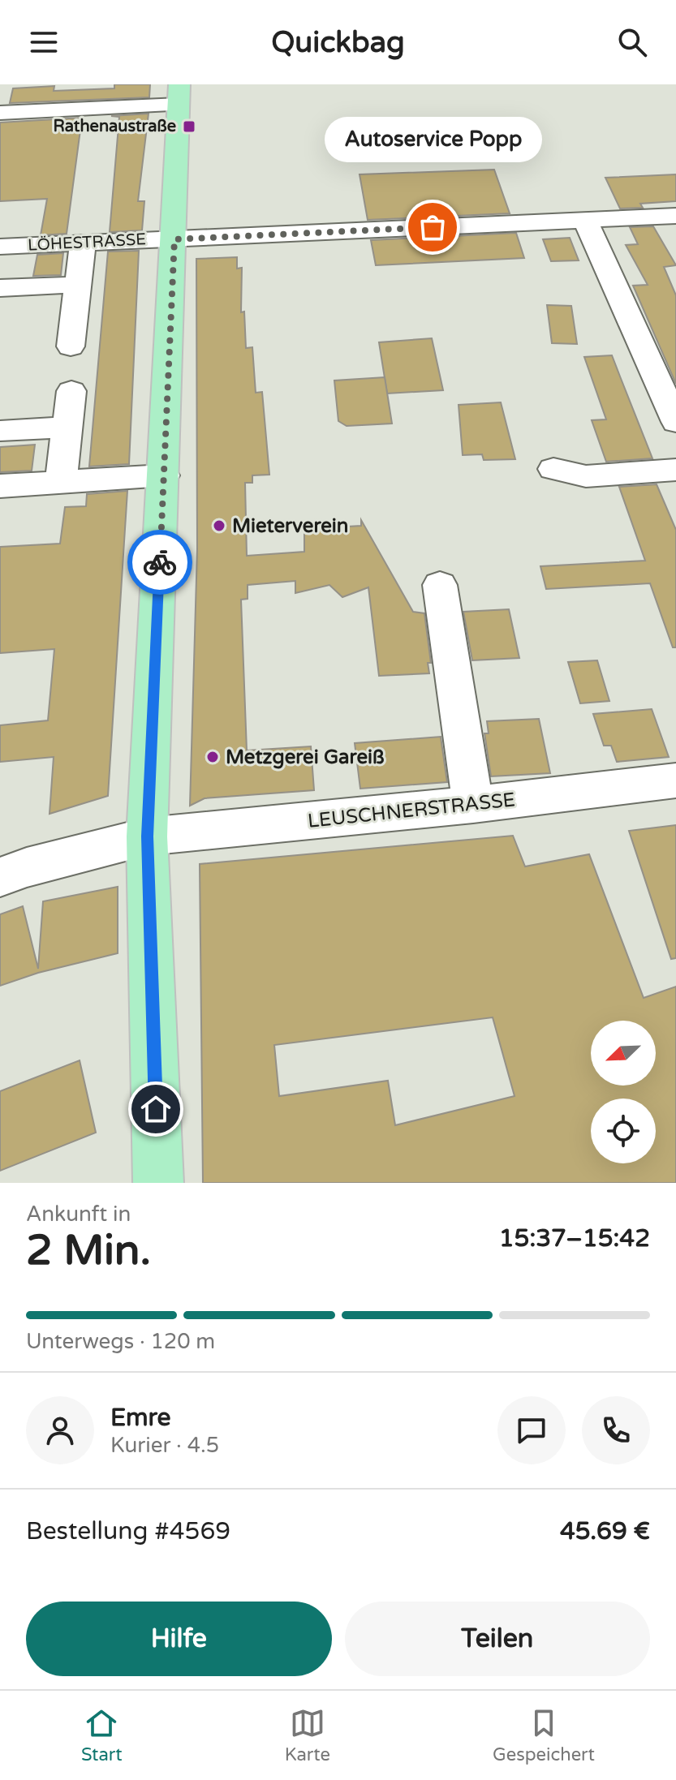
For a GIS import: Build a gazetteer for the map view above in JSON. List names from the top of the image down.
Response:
{
  "streets": {
    "street": ["LÖHESTRASSE", "LEUSCHNERSTRASSE"]
  },
  "places": {
    "transit": ["Rathenaustraße"],
    "other": ["Autoservice Popp", "Mieterverein", "Metzgerei Gareiß"]
  },
  "north": "bottom left",
  "page": {
    "header": "Quickbag",
    "bubble": "Autoservice Popp",
    "heading": ["2 Min.", "Ankunft in", "15:37–15:42"],
    "panel": [
      "Emre",
      "Kurier · 4.5",
      "Bestellung #4569",
      "45.69 €"
    ],
    "bar": "Unterwegs · 120 m",
    "buttons": ["Hilfe", "Teilen"],
    "tabs": ["Start", "Karte", "Gespeichert"]
  }
}
